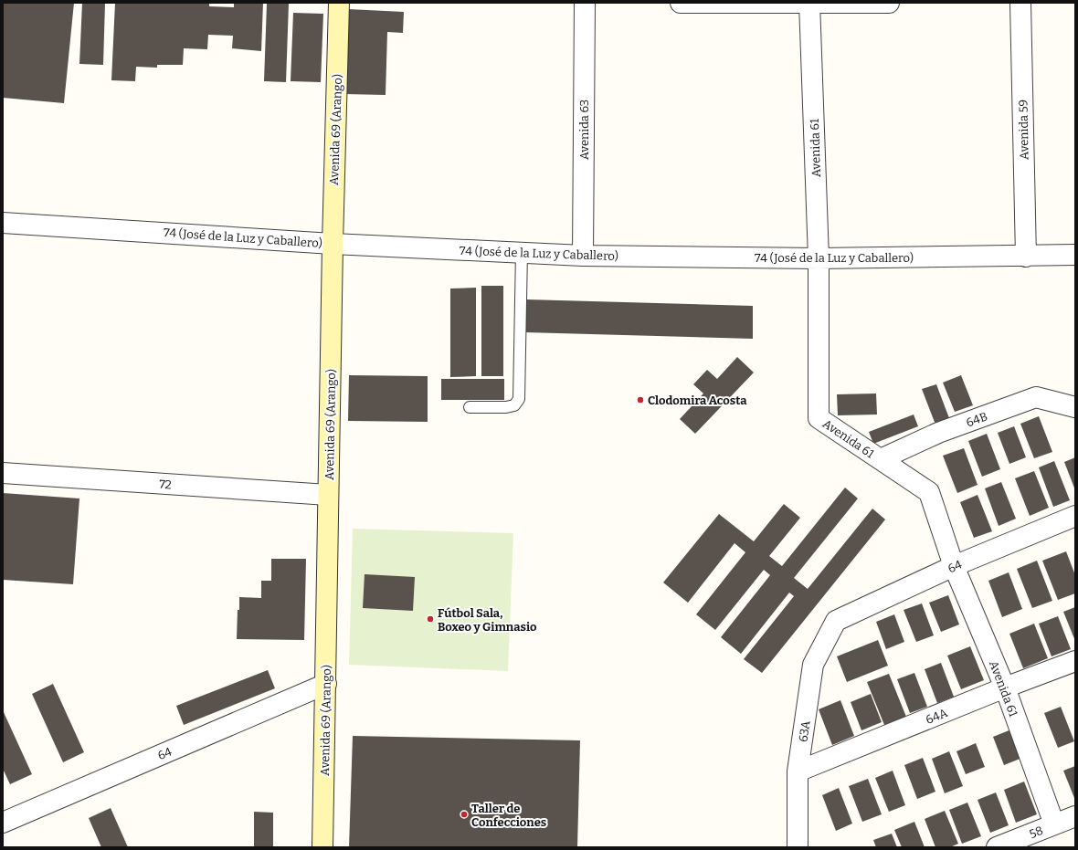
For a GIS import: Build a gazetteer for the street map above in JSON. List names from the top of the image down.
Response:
{
  "streets": {
    "street": [
      "Avenida 69 (Arango)",
      "Avenida 63",
      "Avenida 59",
      "Avenida 61",
      "74 (José de la Luz y Caballero)",
      "64B",
      "72",
      "64",
      "64A",
      "63A",
      "58"
    ]
  },
  "crossings": [
    ["Avenida 69 (Arango)", "74 (José de la Luz y Caballero)"],
    ["Avenida 69 (Arango)", "72"],
    ["Avenida 69 (Arango)", "64"],
    ["Avenida 63", "74 (José de la Luz y Caballero)"],
    ["Avenida 59", "74 (José de la Luz y Caballero)"],
    ["Avenida 61", "74 (José de la Luz y Caballero)"],
    ["Avenida 61", "64B"],
    ["Avenida 61", "64"],
    ["Avenida 61", "64A"],
    ["Avenida 61", "58"],
    ["64", "63A"],
    ["64A", "63A"]
  ],
  "places": ["Clodomira Acosta", "Fútbol Sala, Boxeo y Gimnasio", "Taller de Confecciones"]
}
